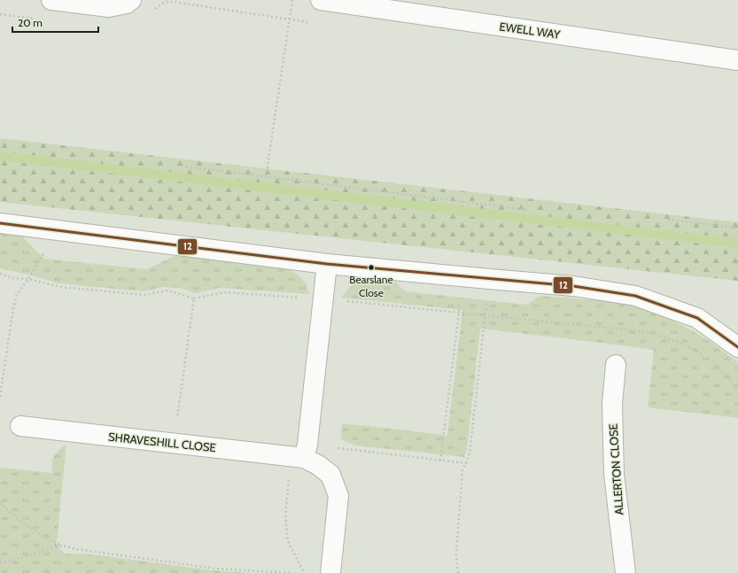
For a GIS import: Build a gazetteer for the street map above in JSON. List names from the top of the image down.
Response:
{
  "streets": {
    "street": ["EWELL WAY", "SHRAVESHILL CLOSE", "ALLERTON CLOSE"]
  },
  "places": ["Bearslane Close"],
  "lines": ["transit line 12"],
  "scale_bar": "20 m"
}
